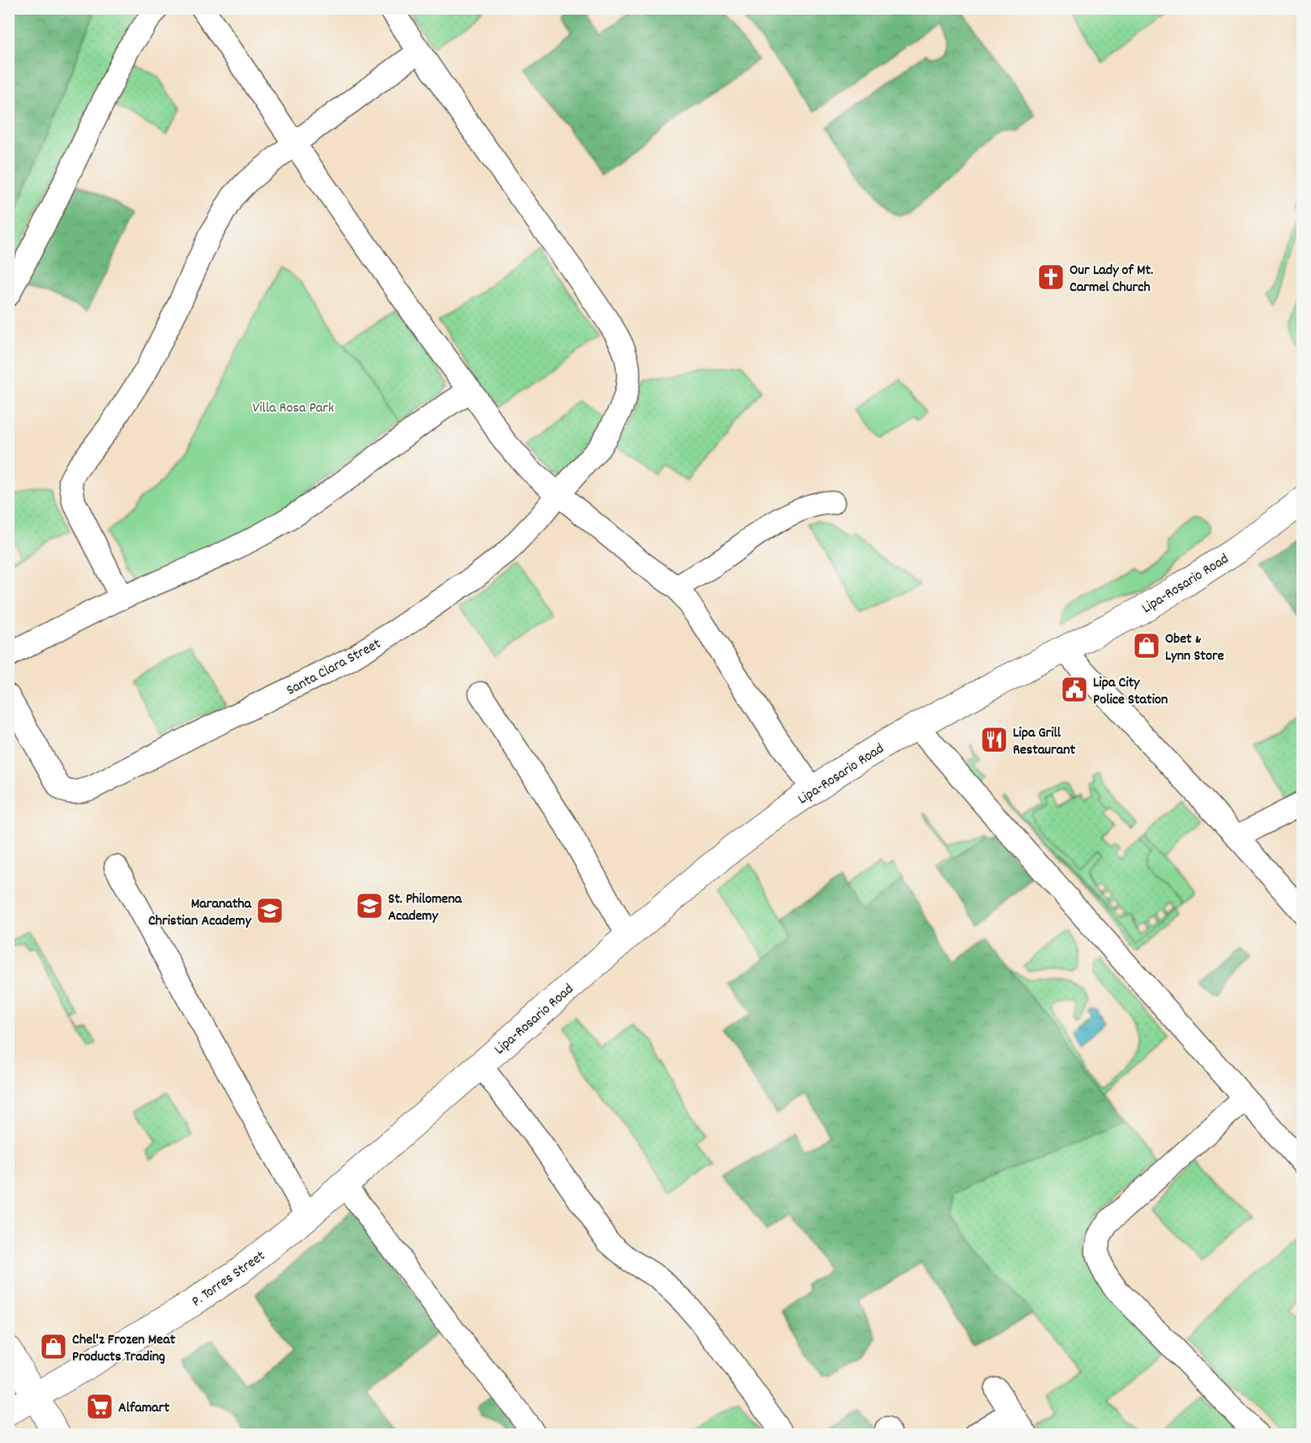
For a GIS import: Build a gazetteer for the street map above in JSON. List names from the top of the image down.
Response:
{
  "streets": {
    "main road": ["Lipa-Rosario Road", "P. Torres Street"],
    "street": ["Santa Clara Street"]
  },
  "crossings": [
    ["Lipa-Rosario Road", "P. Torres Street"]
  ],
  "parks": ["Villa Rosa Park"],
  "places": {
    "church": ["Our Lady of Mt. Carmel Church"],
    "shop": ["Obet & Lynn Store", "Chel'z Frozen Meat Products Trading"],
    "public building": ["Lipa City Police Station"],
    "restaurant": ["Lipa Grill Restaurant"],
    "school or university": ["St. Philomena Academy", "Maranatha Christian Academy"],
    "supermarket": ["Alfamart"]
  }
}
